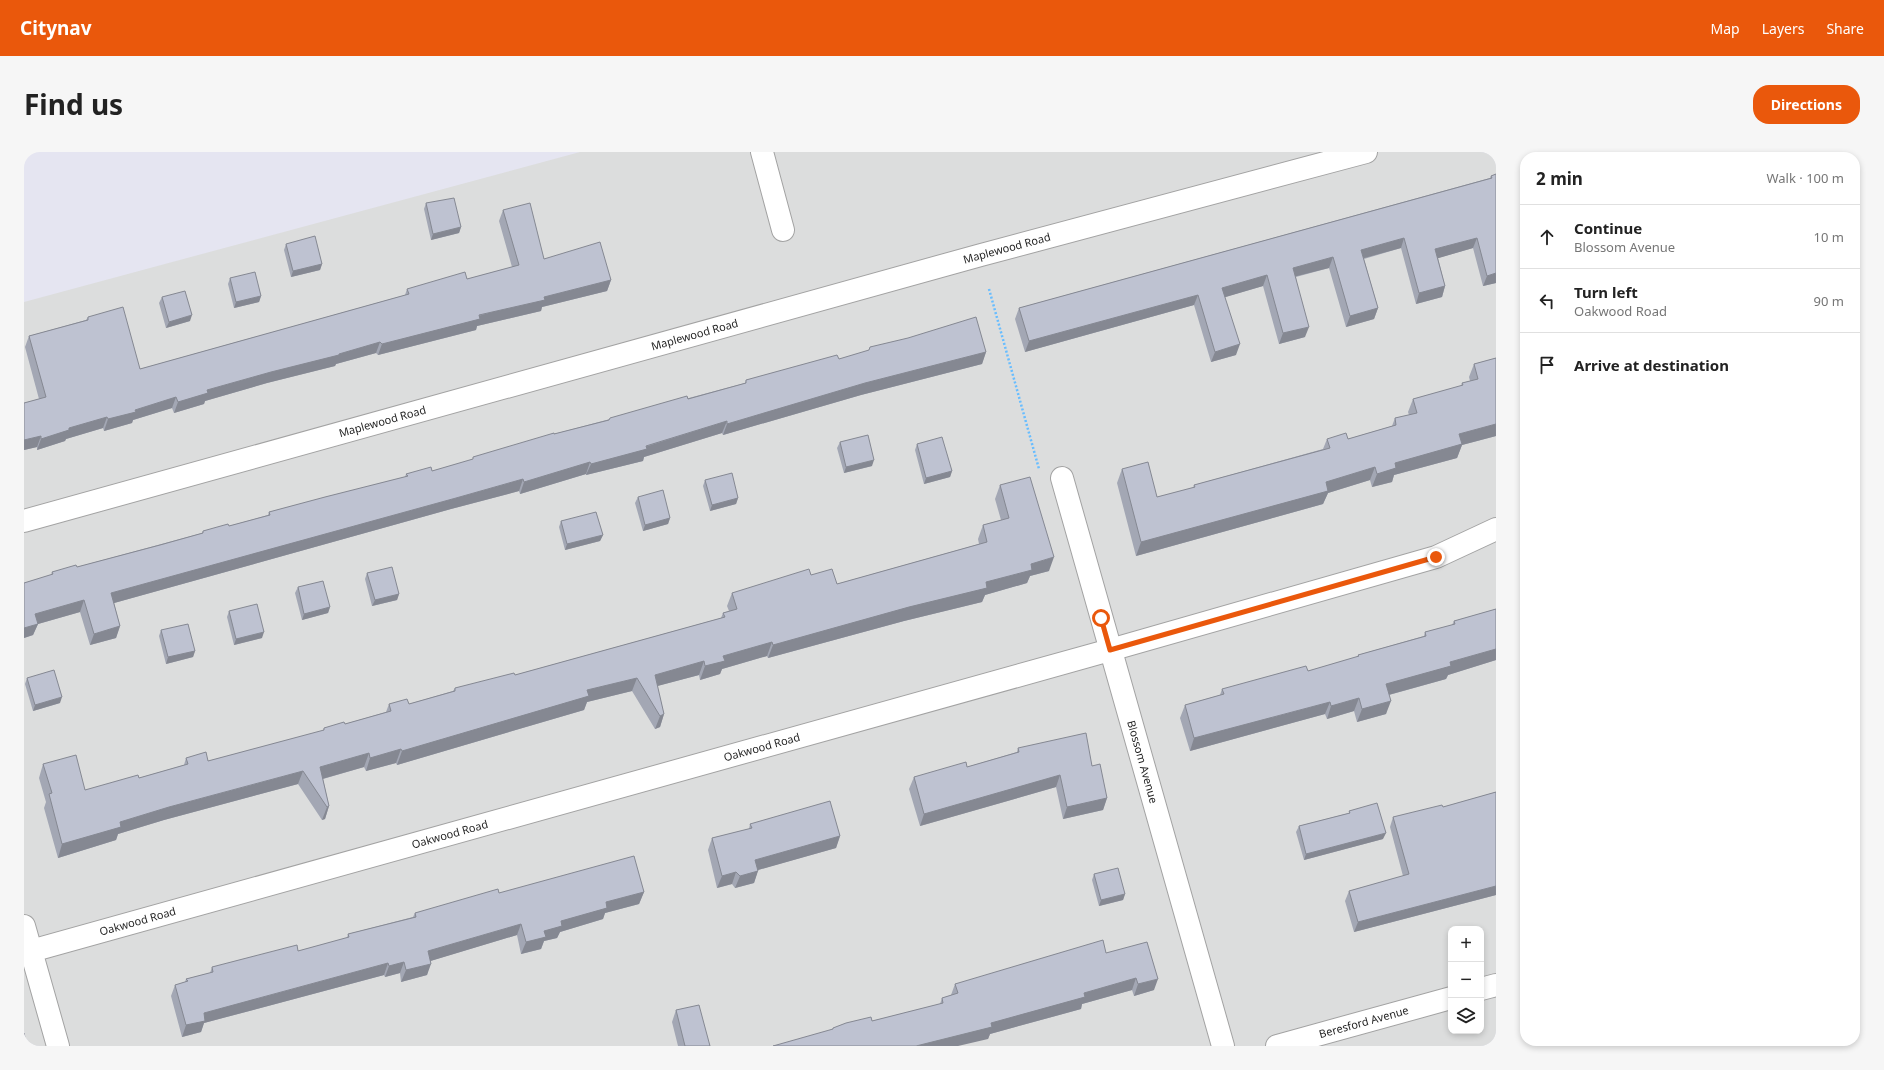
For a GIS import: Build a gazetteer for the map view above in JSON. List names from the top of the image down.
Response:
{
  "streets": {
    "street": [
      "Maplewood Road",
      "Oakwood Road",
      "Blossom Avenue",
      "Beresford Avenue"
    ]
  },
  "crossings": [
    ["Oakwood Road", "Blossom Avenue"]
  ],
  "page": {
    "header": "Citynav",
    "nav": ["Map", "Layers", "Share"],
    "title": "Find us",
    "buttons": "Directions",
    "heading": ["2 min", "Walk · 100 m"],
    "list": [
      ["Continue", "Blossom Avenue", "10 m"],
      ["Turn left", "Oakwood Road", "90 m"],
      "Arrive at destination"
    ],
    "map_buttons": ["+", "−"]
  }
}
